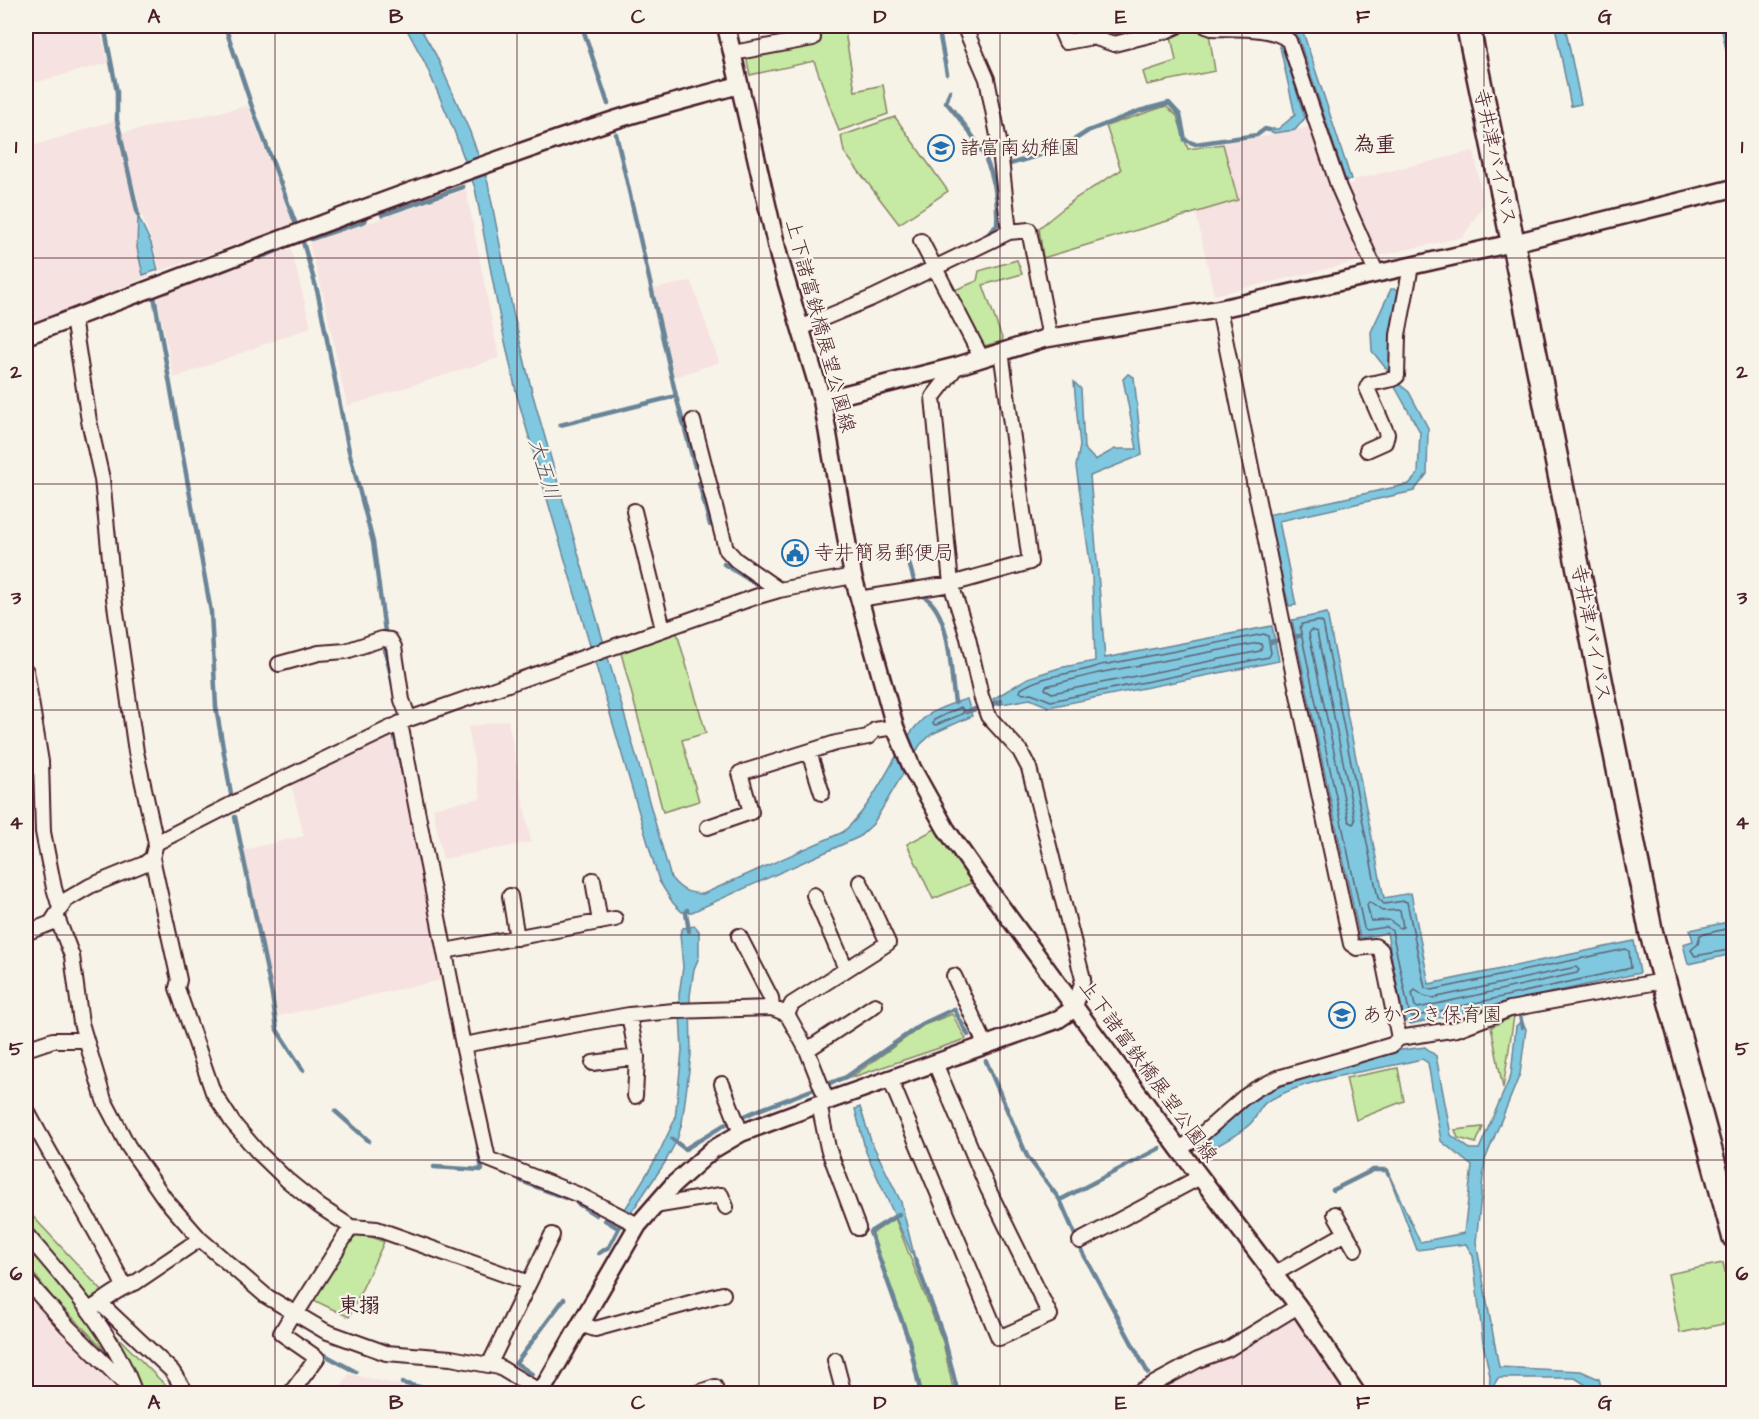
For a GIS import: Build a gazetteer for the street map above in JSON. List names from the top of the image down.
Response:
{
  "streets": {
    "highway": ["寺井津バイパス"],
    "street": ["上下諸富鉄橋展望公園線"]
  },
  "districts": ["為重", "東搦"],
  "water": ["大五川"],
  "places": {
    "school or university": ["諸富南幼稚園", "あかつき保育園"],
    "public building": ["寺井簡易郵便局"]
  },
  "grid": {
    "columns": [
      "A",
      "B",
      "C",
      "D",
      "E",
      "F",
      "G"
    ],
    "rows": [
      "1",
      "2",
      "3",
      "4",
      "5",
      "6"
    ]
  }
}
